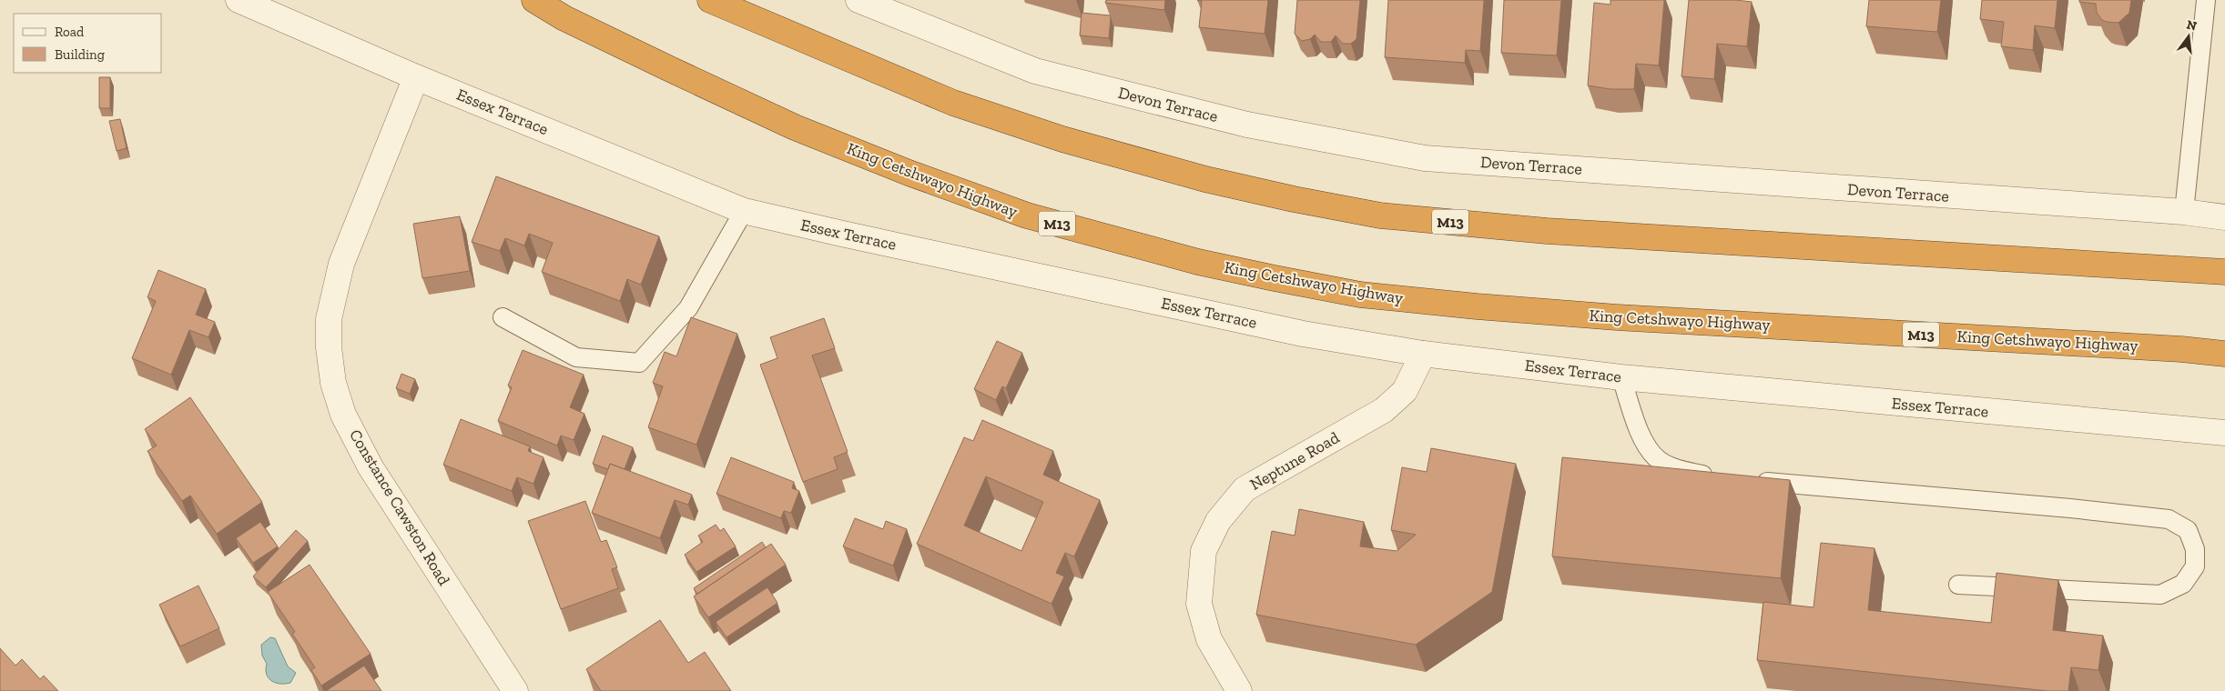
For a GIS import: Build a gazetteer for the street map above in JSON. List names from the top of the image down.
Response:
{
  "streets": {
    "highway": ["King Cetshwayo Highway", "M13"],
    "street": [
      "Devon Terrace",
      "Essex Terrace",
      "Neptune Road",
      "Constance Cawston Road"
    ]
  },
  "crossings": [
    ["Essex Terrace", "Neptune Road"],
    ["Essex Terrace", "Constance Cawston Road"]
  ],
  "legend": ["Road", "Building"],
  "north": "top"
}
